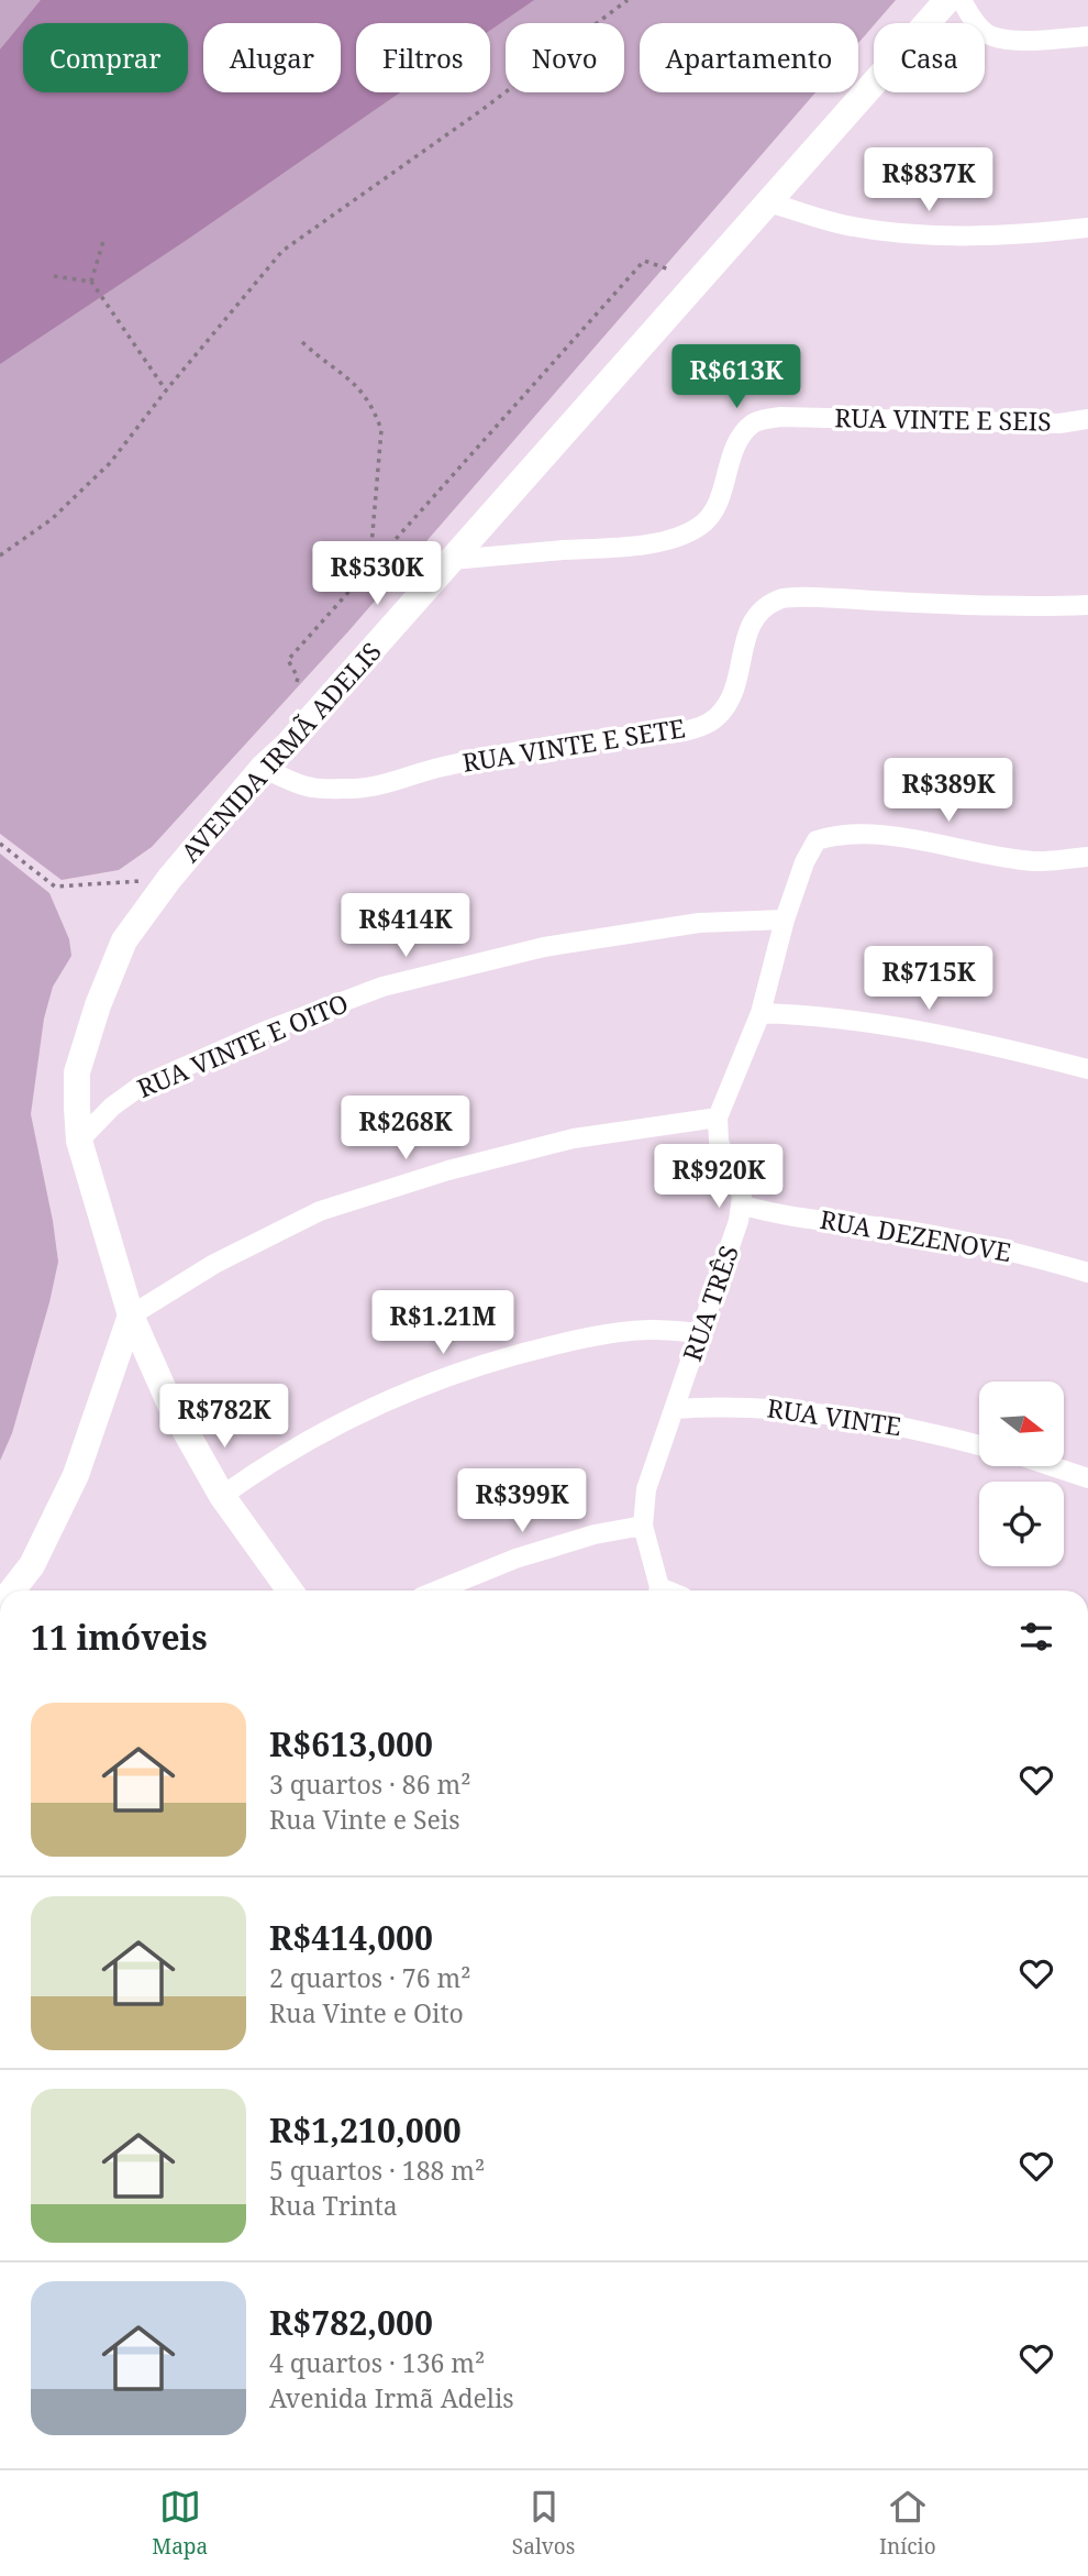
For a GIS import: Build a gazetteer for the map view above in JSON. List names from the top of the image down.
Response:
{
  "streets": {
    "street": [
      "RUA VINTE E SEIS",
      "RUA VINTE E SETE",
      "AVENIDA IRMÃ ADELIS",
      "RUA VINTE E OITO",
      "RUA DEZENOVE",
      "RUA TRÊS",
      "RUA VINTE"
    ]
  },
  "crossings": [
    ["RUA VINTE E SEIS", "AVENIDA IRMÃ ADELIS"],
    ["RUA VINTE E SETE", "AVENIDA IRMÃ ADELIS"],
    ["AVENIDA IRMÃ ADELIS", "RUA VINTE E OITO"],
    ["RUA DEZENOVE", "RUA TRÊS"],
    ["RUA TRÊS", "RUA VINTE"]
  ],
  "north": "right",
  "page": {
    "chip": [
      "Comprar",
      "Alugar",
      "Filtros",
      "Novo",
      "Apartamento",
      "Casa"
    ],
    "price": [
      "R$837K",
      "R$613K",
      "R$530K",
      "R$389K",
      "R$414K",
      "R$715K",
      "R$268K",
      "R$920K",
      "R$1.21M",
      "R$782K",
      "R$399K"
    ],
    "heading": "11 imóveis",
    "list": [
      {
        "name": "R$613,000",
        "note": "3 quartos · 86 m² · Rua Vinte e Seis"
      },
      {
        "name": "R$414,000",
        "note": "2 quartos · 76 m² · Rua Vinte e Oito"
      },
      {
        "name": "R$1,210,000",
        "note": "5 quartos · 188 m² · Rua Trinta"
      },
      {
        "name": "R$782,000",
        "note": "4 quartos · 136 m² · Avenida Irmã Adelis"
      }
    ],
    "tabs": ["Mapa", "Salvos", "Início"]
  }
}
